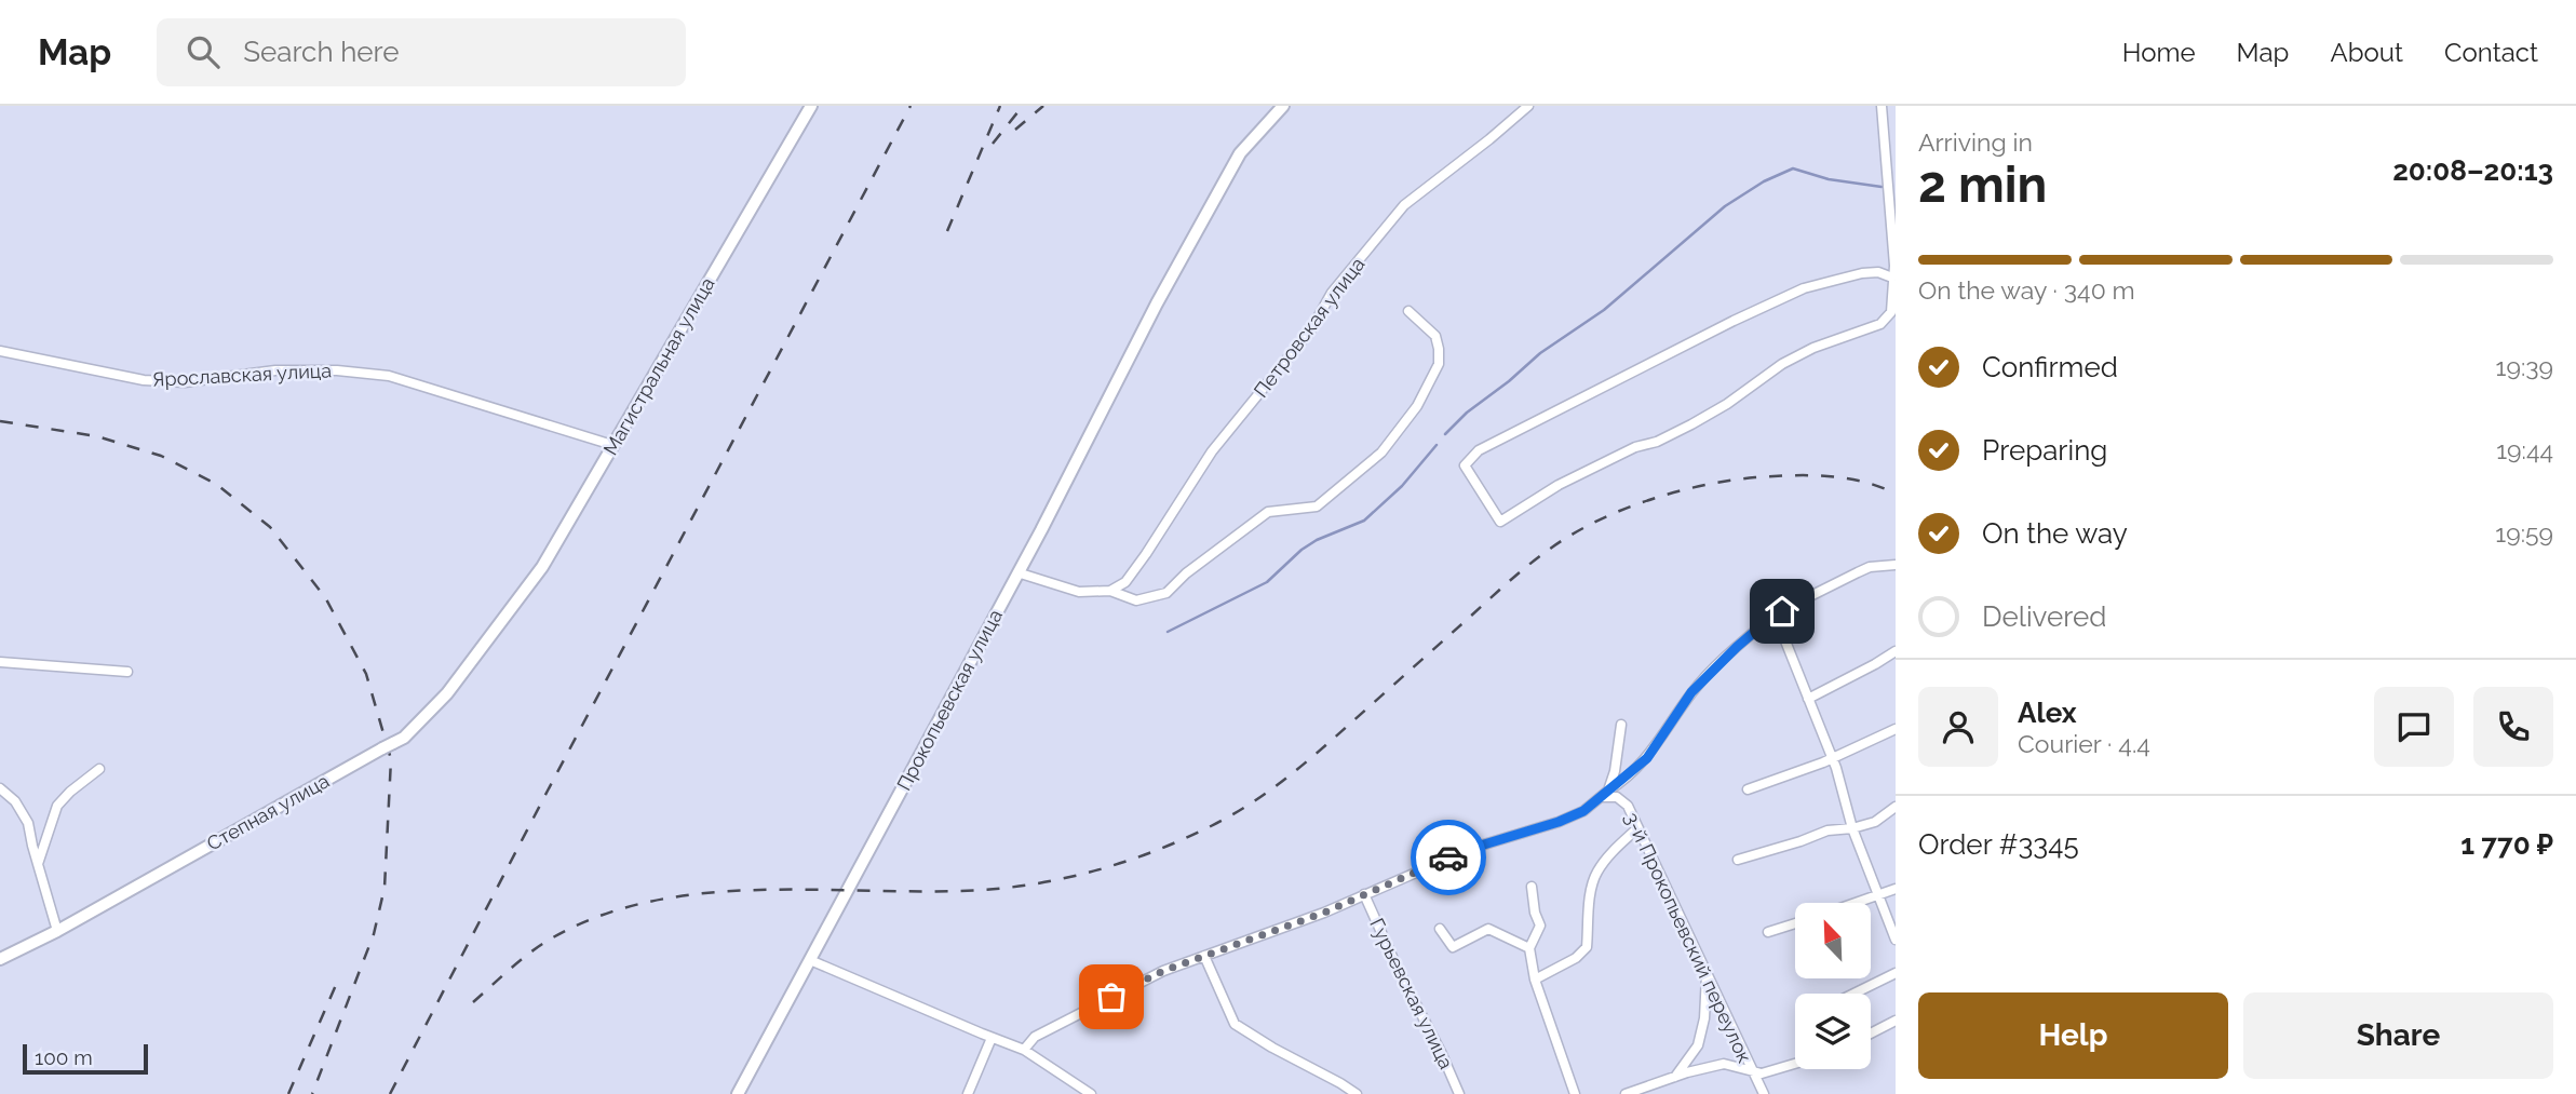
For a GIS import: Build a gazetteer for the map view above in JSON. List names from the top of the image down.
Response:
{
  "streets": {
    "main road": ["Магистральная улица", "Прокопьевская улица", "Степная улица"],
    "street": [
      "Петровская улица",
      "Ярославская улица",
      "3-й Прокопьевский переулок",
      "Гурьевская улица"
    ]
  },
  "crossings": [
    ["Магистральная улица", "Ярославская улица"],
    ["Магистральная улица", "Степная улица"]
  ],
  "scale_bar": "100 m",
  "north": "top left",
  "page": {
    "header": "Map",
    "search": "Search here",
    "nav": [
      "Home",
      "Map",
      "About",
      "Contact"
    ],
    "heading": ["2 min", "Arriving in", "20:08–20:13"],
    "panel": [
      "Alex",
      "Courier · 4.4",
      "Order #3345",
      "1 770 ₽"
    ],
    "bar": "On the way · 340 m",
    "list": [
      ["Confirmed", "19:39"],
      ["Preparing", "19:44"],
      ["On the way", "19:59"],
      "Delivered"
    ],
    "buttons": ["Help", "Share"],
    "scale": "100 m"
  }
}
